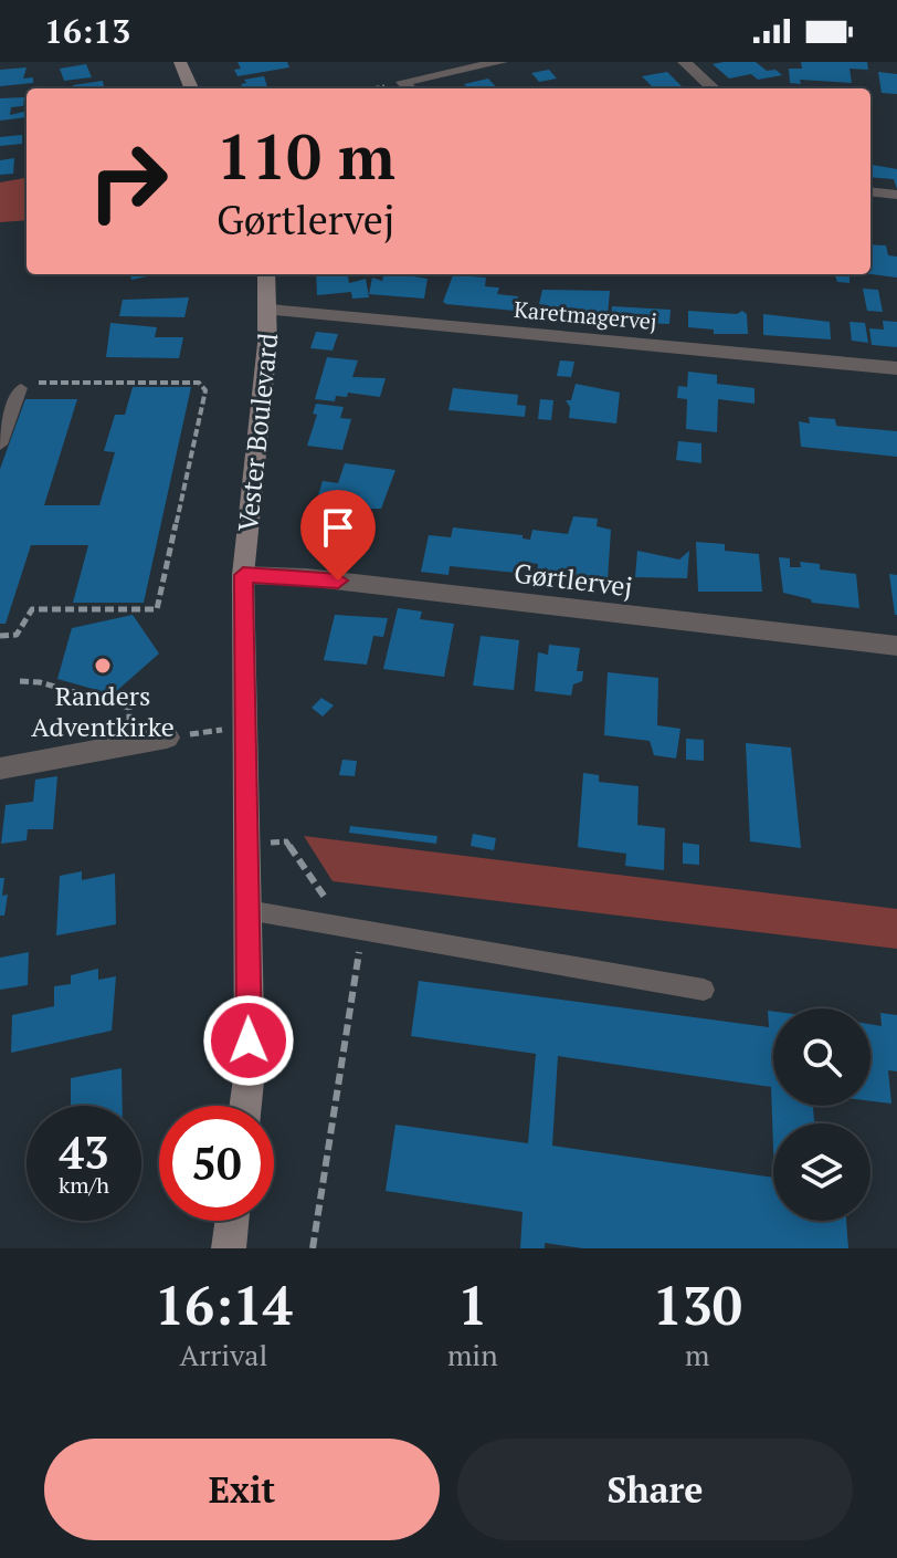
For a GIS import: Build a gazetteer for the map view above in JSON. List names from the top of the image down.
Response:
{
  "streets": {
    "main road": ["Vester Boulevard"],
    "street": ["Karetmagervej", "Gørtlervej"]
  },
  "crossings": [
    ["Karetmagervej", "Vester Boulevard"],
    ["Vester Boulevard", "Gørtlervej"]
  ],
  "places": ["Randers Adventkirke"],
  "page": {
    "status": "16:13",
    "turn": ["110 m", "Gørtlervej"],
    "speed": "43 km/h",
    "limit": "50",
    "eta": [
      "16:14",
      "Arrival",
      "1",
      "min",
      "130",
      "m"
    ],
    "buttons": ["Exit", "Share"]
  }
}
